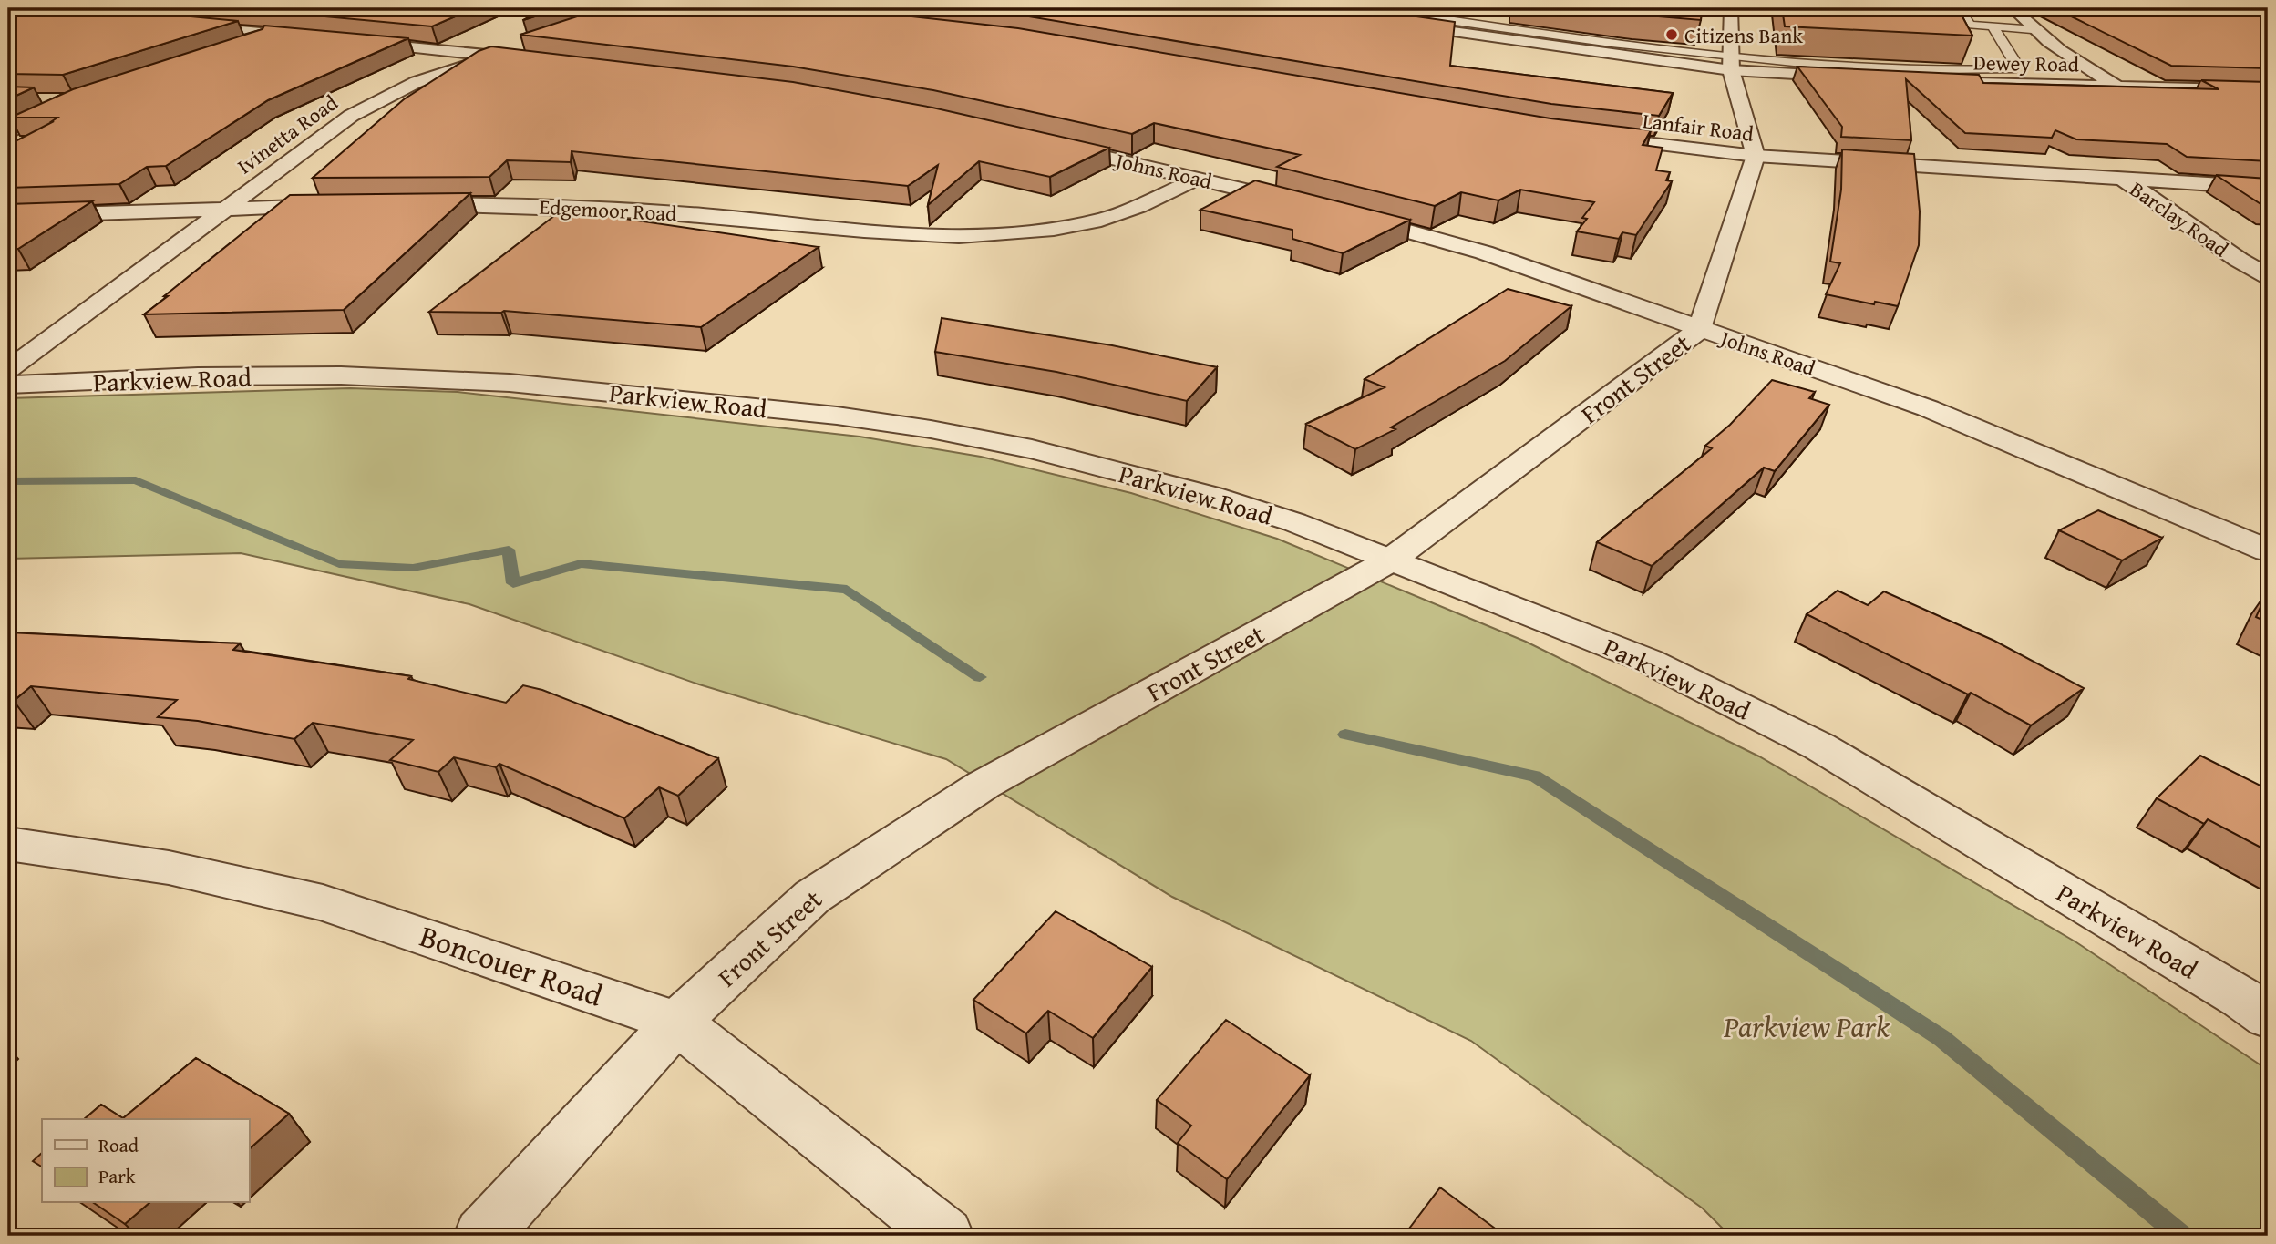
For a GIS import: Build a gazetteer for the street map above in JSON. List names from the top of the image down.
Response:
{
  "streets": {
    "street": [
      "Dewey Road",
      "Lanfair Road",
      "Ivinetta Road",
      "Johns Road",
      "Edgemoor Road",
      "Barclay Road",
      "Front Street",
      "Parkview Road",
      "Boncouer Road"
    ]
  },
  "crossings": [
    ["Lanfair Road", "Barclay Road"],
    ["Lanfair Road", "Front Street"],
    ["Johns Road", "Edgemoor Road"],
    ["Johns Road", "Front Street"],
    ["Front Street", "Parkview Road"],
    ["Front Street", "Boncouer Road"]
  ],
  "parks": ["Parkview Park"],
  "places": ["Citizens Bank"],
  "legend": ["Road", "Park"]
}
